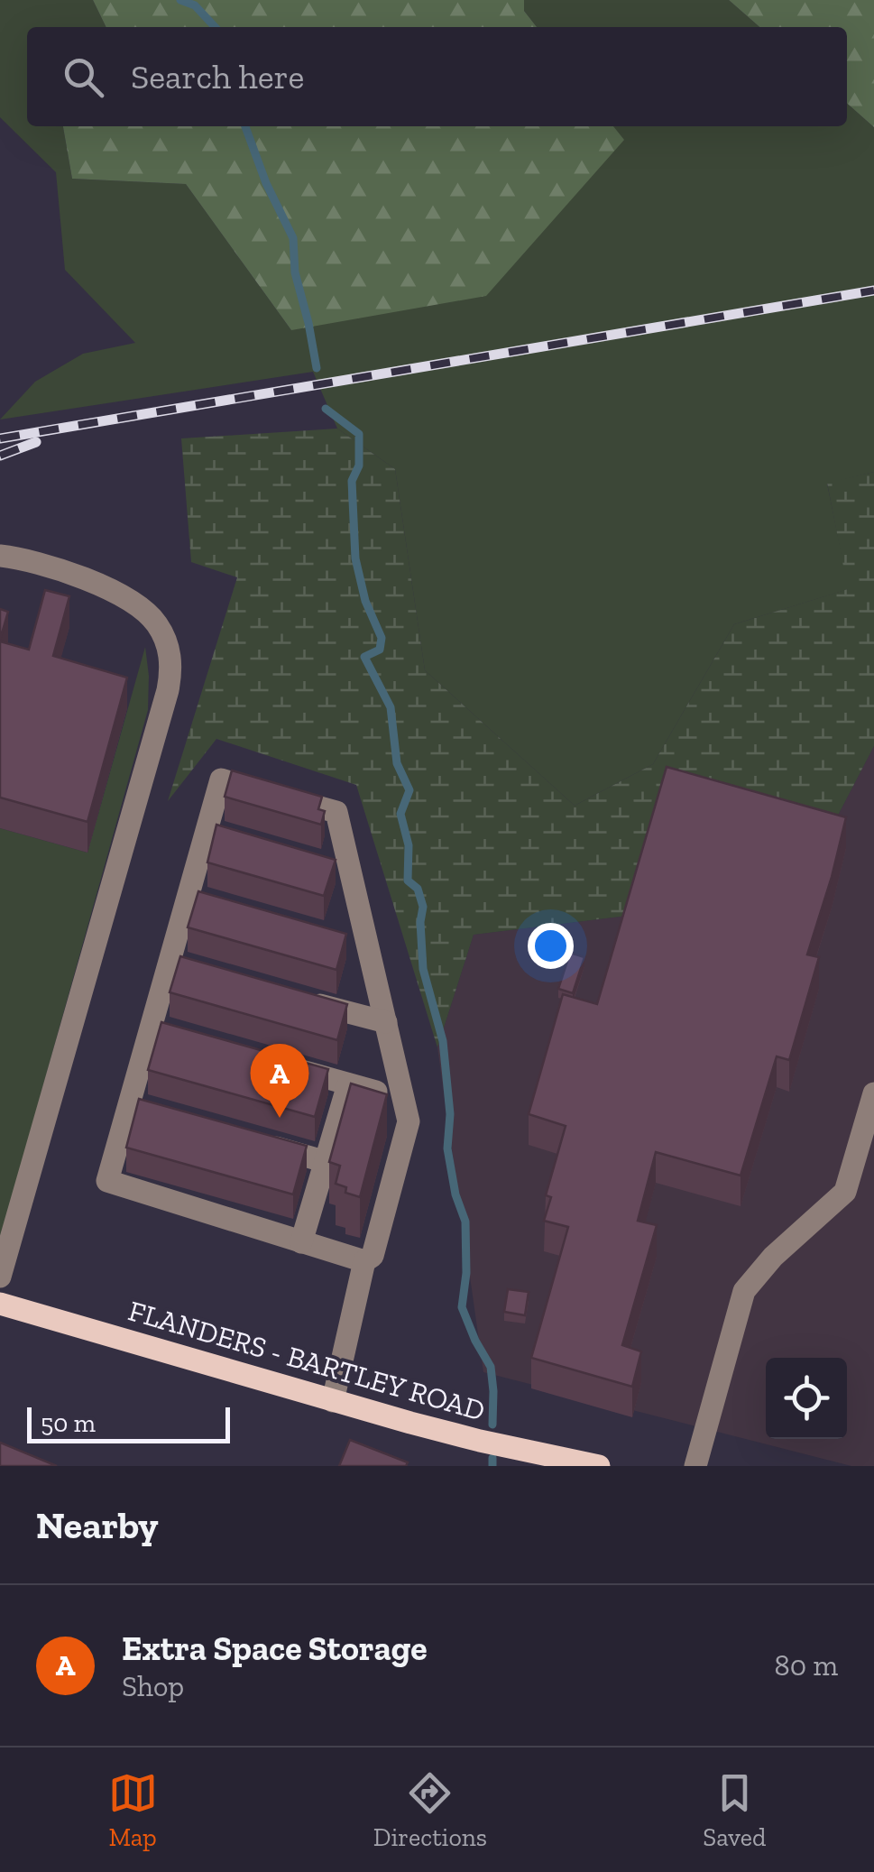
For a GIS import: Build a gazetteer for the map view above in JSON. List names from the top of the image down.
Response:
{
  "streets": {
    "main road": ["FLANDERS - BARTLEY ROAD"]
  },
  "scale_bar": "50 m",
  "page": {
    "search": "Search here",
    "pins": "A",
    "scale": "50 m",
    "heading": "Nearby",
    "list": [
      {
        "mark": "A",
        "name": "Extra Space Storage",
        "note": "Shop",
        "value": "80 m"
      }
    ],
    "nav": ["Map", "Directions", "Saved"]
  }
}
